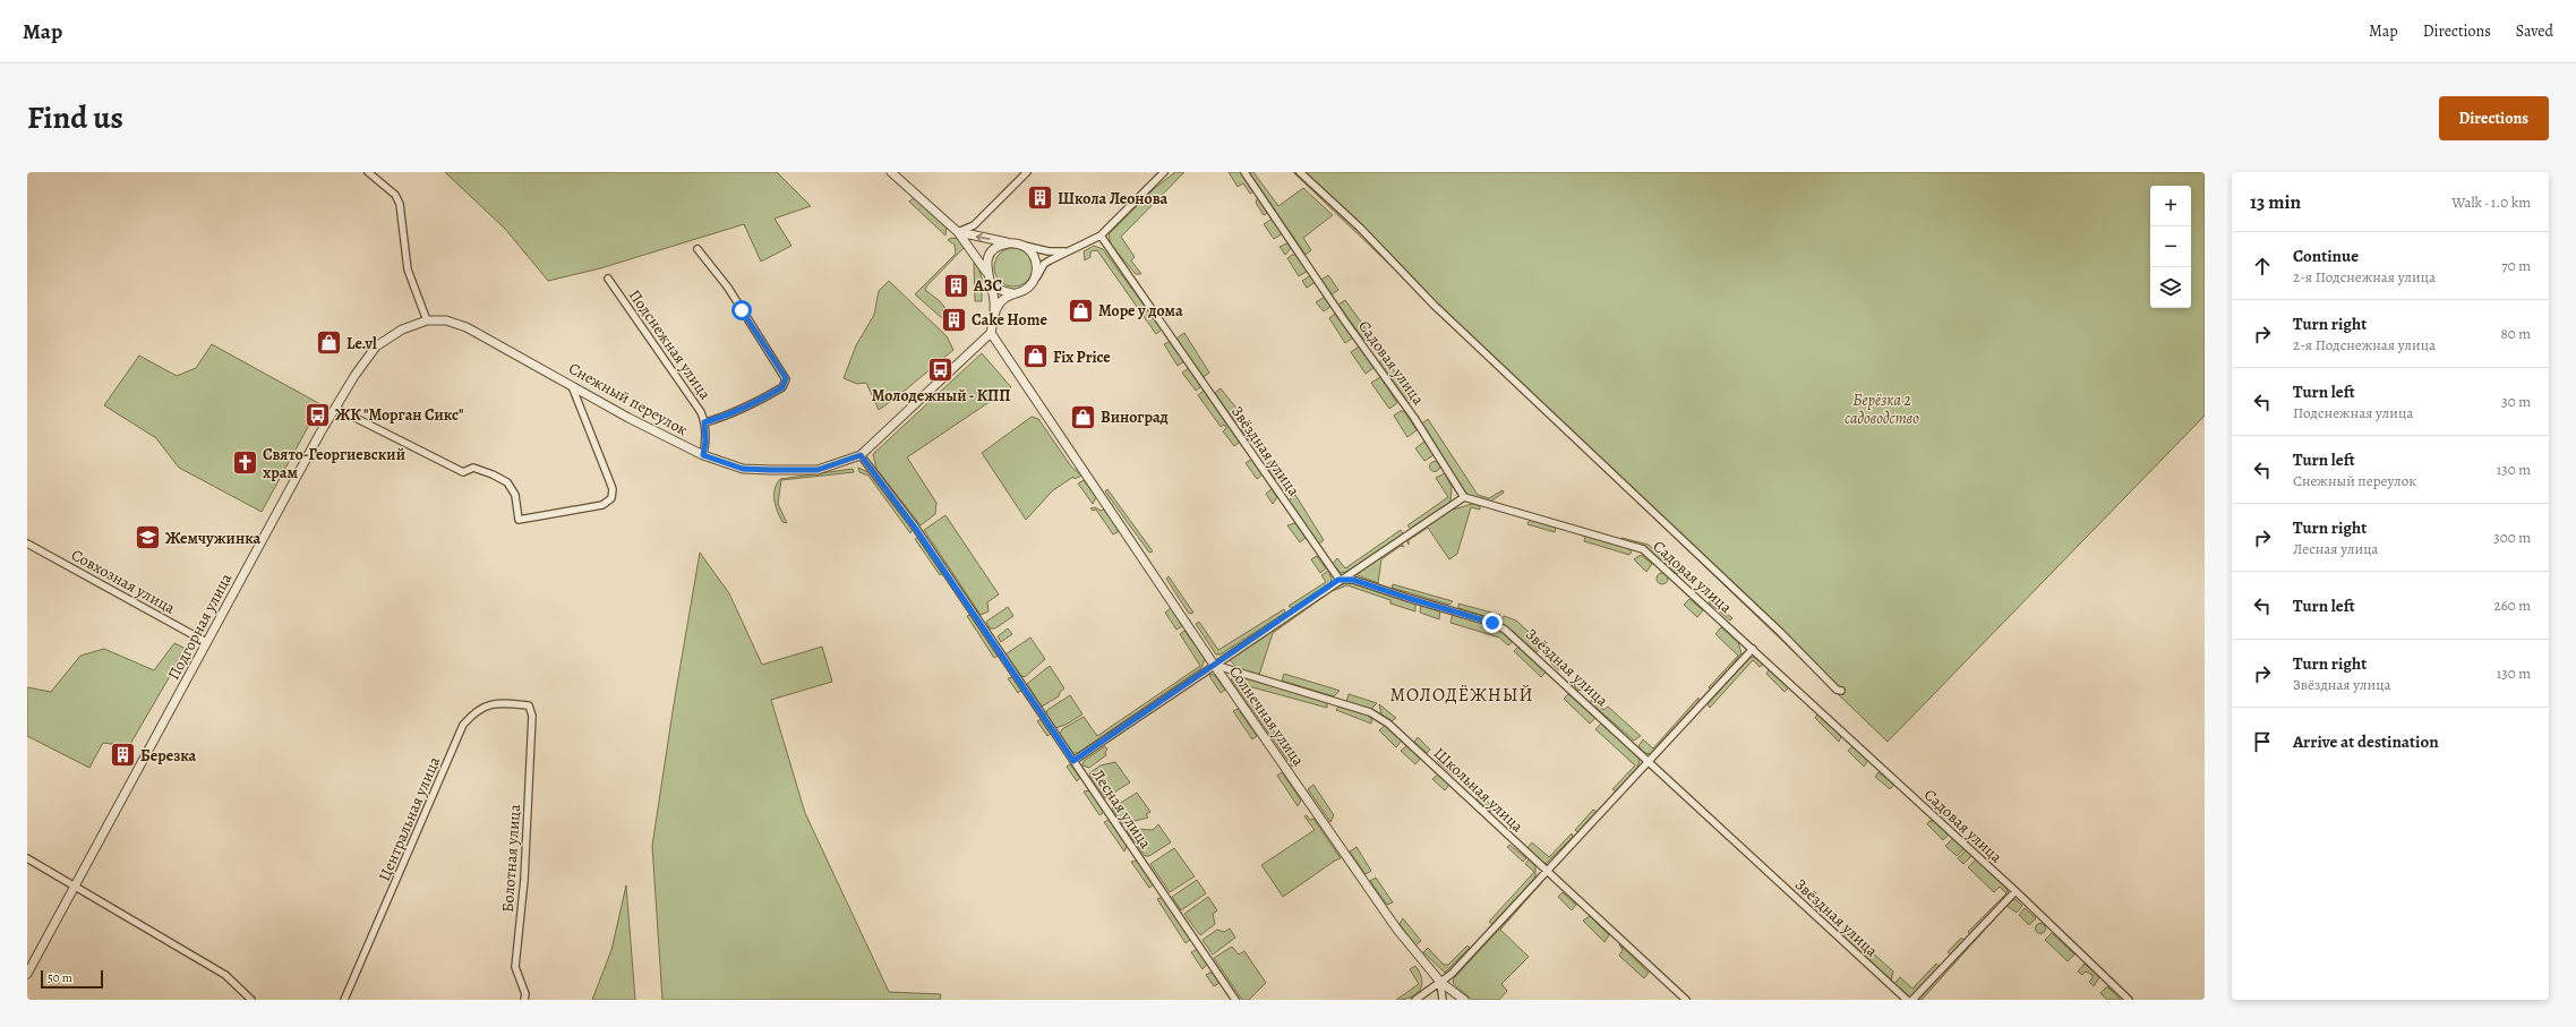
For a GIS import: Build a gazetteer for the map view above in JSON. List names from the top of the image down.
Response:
{
  "streets": {
    "street": [
      "Подснежная улица",
      "Садовая улица",
      "Снежный переулок",
      "Звёздная улица",
      "Совхозная улица",
      "Подгорная улица",
      "Солнечная улица",
      "Школьная улица",
      "Лесная улица",
      "Центральная улица",
      "Болотная улица"
    ]
  },
  "crossings": [
    ["Подснежная улица", "Снежный переулок"],
    ["Снежный переулок", "Подгорная улица"],
    ["Снежный переулок", "Солнечная улица"],
    ["Снежный переулок", "Лесная улица"],
    ["Совхозная улица", "Подгорная улица"],
    ["Солнечная улица", "Школьная улица"],
    ["Центральная улица", "Болотная улица"]
  ],
  "districts": ["МОЛОДЁЖНЫЙ"],
  "parks": ["Берёзка 2 садоводство"],
  "places": {
    "building": [
      "Школа Леонова",
      "АЗС",
      "Cake Home",
      "Березка"
    ],
    "shop": [
      "Море у дома",
      "Le.vl",
      "Fix Price",
      "Виноград"
    ],
    "bus stop": ["Молодежный - КПП", "ЖК \"Морган Сикс\""],
    "church": ["Свято-Георгиевский храм"],
    "school or university": ["Жемчужинка"]
  },
  "scale_bar": "50 m",
  "page": {
    "header": "Map",
    "nav": ["Map", "Directions", "Saved"],
    "title": "Find us",
    "buttons": "Directions",
    "heading": ["13 min", "Walk · 1.0 km"],
    "map_buttons": ["+", "−"],
    "list": [
      ["Continue", "2-я Подснежная улица", "70 m"],
      ["Turn right", "2-я Подснежная улица", "80 m"],
      ["Turn left", "Подснежная улица", "30 m"],
      ["Turn left", "Снежный переулок", "130 m"],
      ["Turn right", "Лесная улица", "300 m"],
      ["Turn left", "260 m"],
      ["Turn right", "Звёздная улица", "130 m"],
      "Arrive at destination"
    ],
    "scale": "50 m"
  }
}
